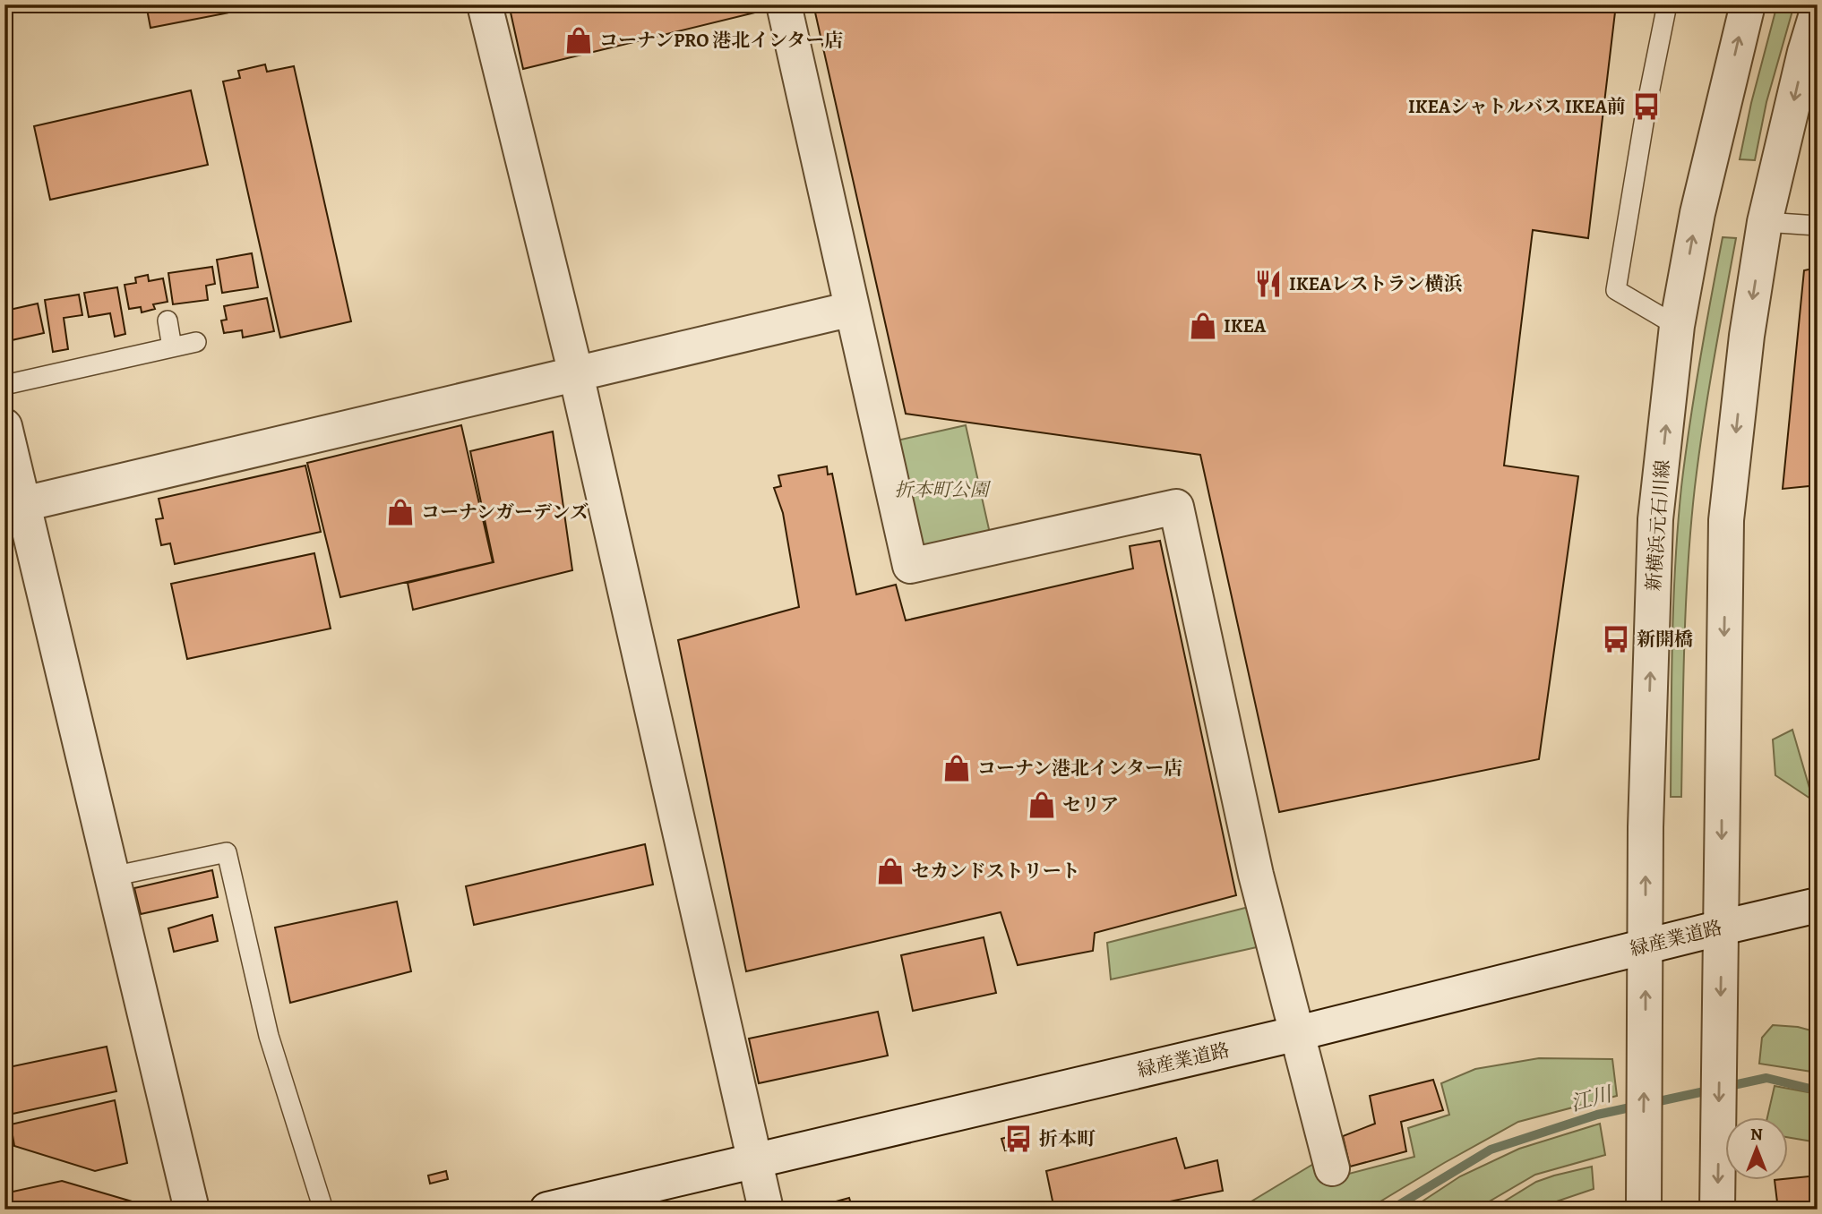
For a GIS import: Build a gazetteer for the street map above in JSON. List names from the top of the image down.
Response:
{
  "streets": {
    "street": ["新横浜元石川線", "緑産業道路"]
  },
  "crossings": [
    ["新横浜元石川線", "緑産業道路"]
  ],
  "water": ["江川"],
  "parks": ["折本町公園"],
  "places": {
    "shop": [
      "コーナンPRO 港北インター店",
      "IKEA",
      "コーナンガーデンズ",
      "コーナン港北インター店",
      "セリア",
      "セカンドストリート"
    ],
    "bus stop": ["IKEAシャトルバス IKEA前", "新開橋", "折本町"],
    "restaurant": ["IKEAレストラン横浜"]
  },
  "north": "top"
}
